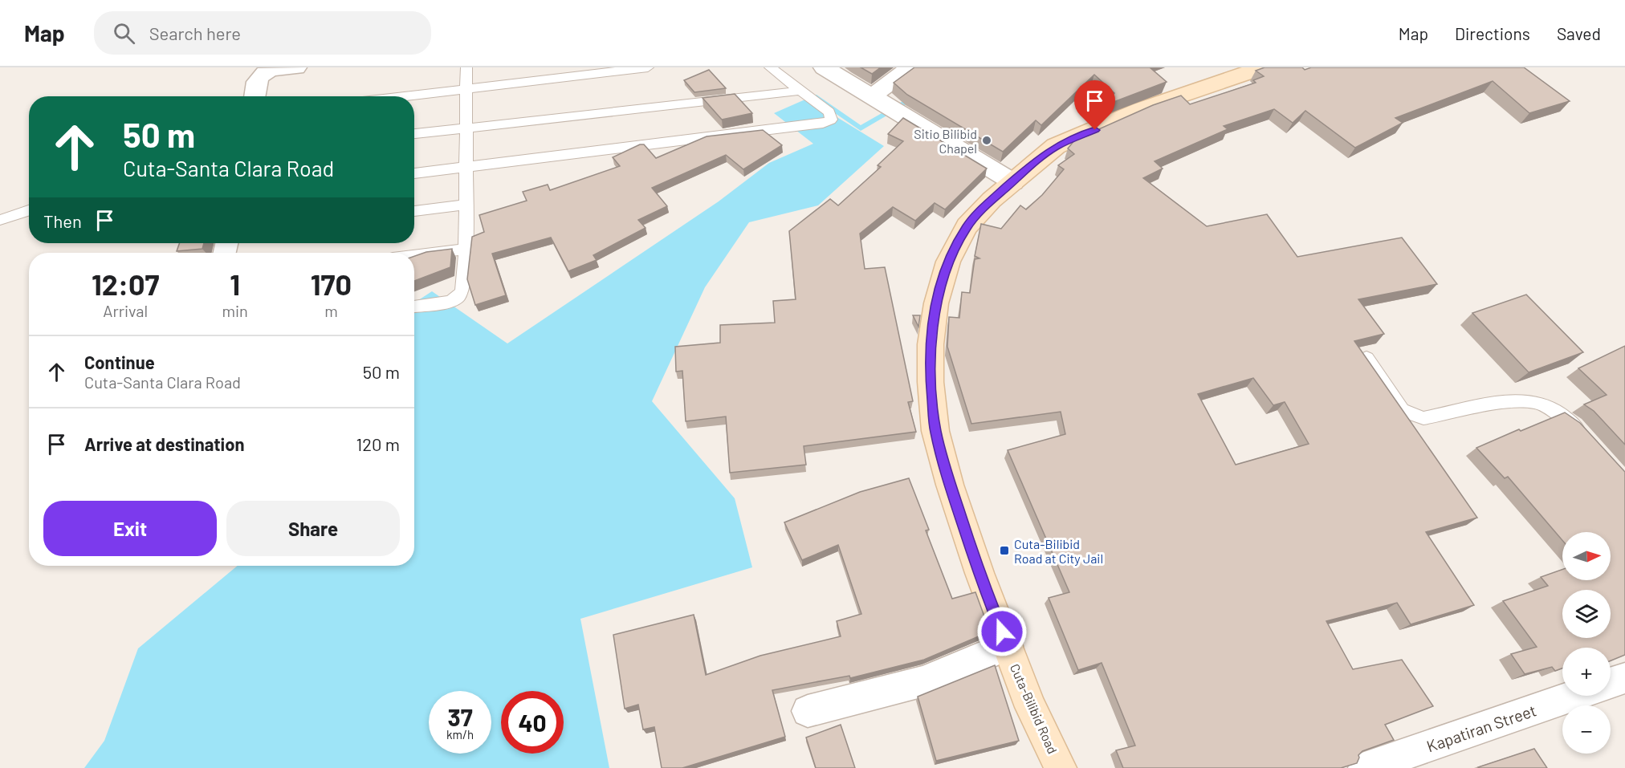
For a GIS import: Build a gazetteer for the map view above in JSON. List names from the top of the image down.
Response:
{
  "streets": {
    "street": ["Cuta-Bilibid Road", "Kapatiran Street"]
  },
  "places": {
    "other": ["Sitio Bilibid Chapel"],
    "transit": ["Cuta-Bilibid Road at City Jail"]
  },
  "north": "right",
  "page": {
    "header": "Map",
    "search": "Search here",
    "nav": ["Map", "Directions", "Saved"],
    "turn": ["50 m", "Cuta-Santa Clara Road"],
    "then": "Then",
    "eta": [
      "12:07",
      "Arrival",
      "1",
      "min",
      "170",
      "m"
    ],
    "list": [
      {
        "name": "Continue",
        "note": "Cuta-Santa Clara Road",
        "value": "50 m"
      },
      {
        "name": "Arrive at destination",
        "value": "120 m"
      }
    ],
    "buttons": ["Exit", "Share"],
    "map_buttons": ["+", "−"],
    "speed": "37 km/h",
    "limit": "40"
  }
}
